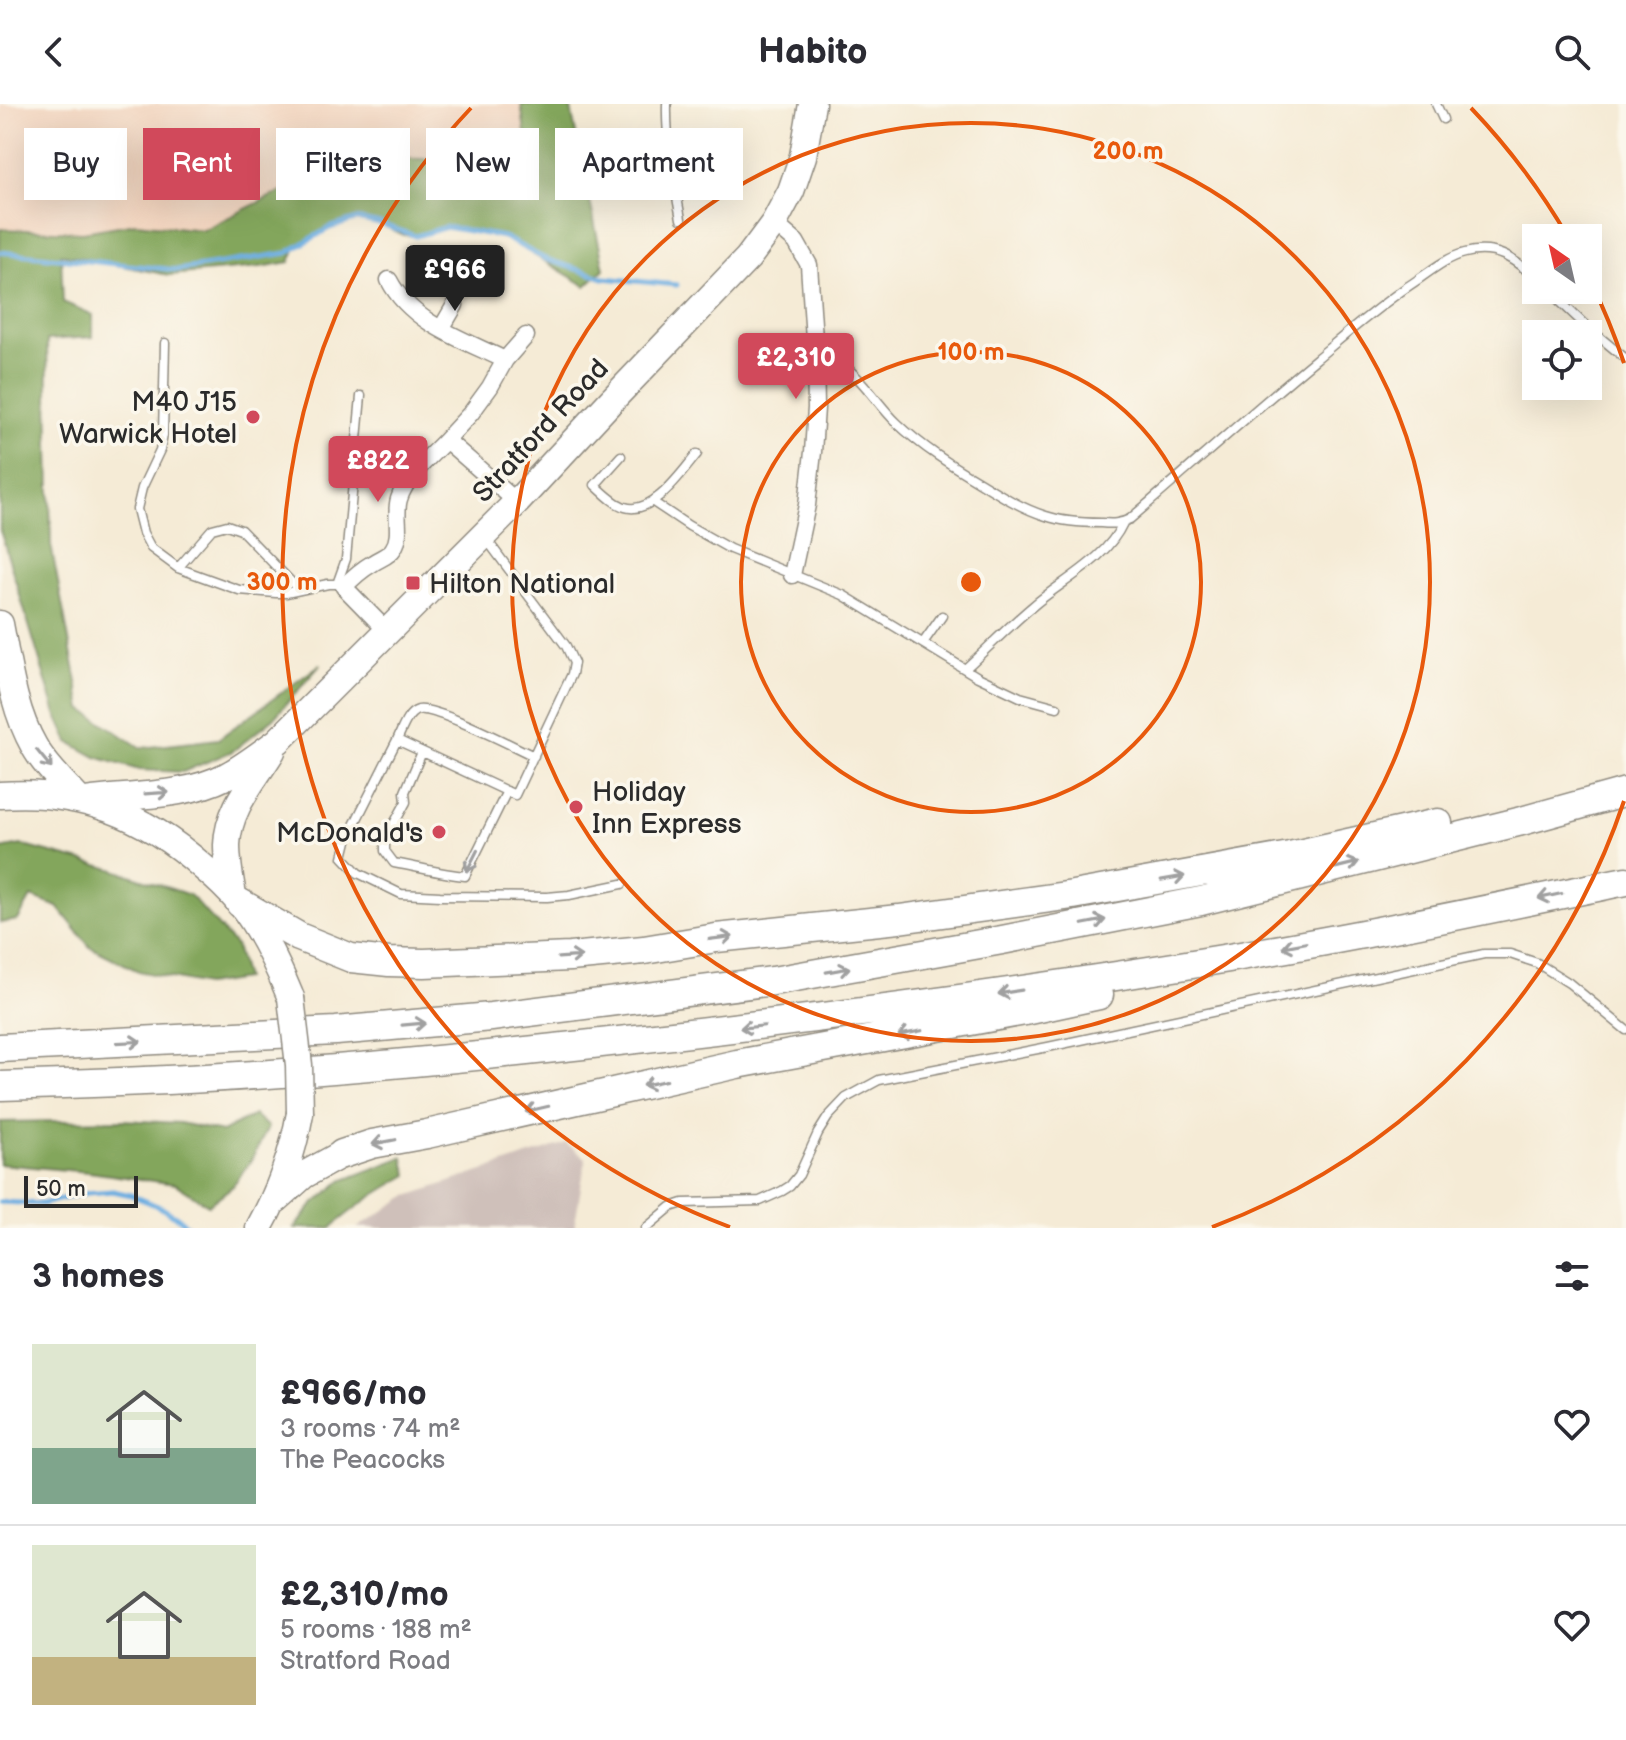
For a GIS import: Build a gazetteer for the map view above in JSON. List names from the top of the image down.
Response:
{
  "streets": {
    "highway": ["Stratford Road"]
  },
  "places": {
    "other": ["M40 J15 Warwick Hotel", "Holiday Inn Express", "McDonald's"],
    "transit": ["Hilton National"]
  },
  "scale_bar": "50 m",
  "north": "top left",
  "page": {
    "header": "Habito",
    "chip": [
      "Buy",
      "Rent",
      "Filters",
      "New",
      "Apartment"
    ],
    "price": ["£966", "£2,310", "£822"],
    "scale": "50 m",
    "heading": "3 homes",
    "list": [
      {
        "name": "£966/mo",
        "note": "3 rooms · 74 m² · The Peacocks"
      },
      {
        "name": "£2,310/mo",
        "note": "5 rooms · 188 m² · Stratford Road"
      }
    ]
  },
  "rings": ["200 m", "100 m", "300 m"]
}
